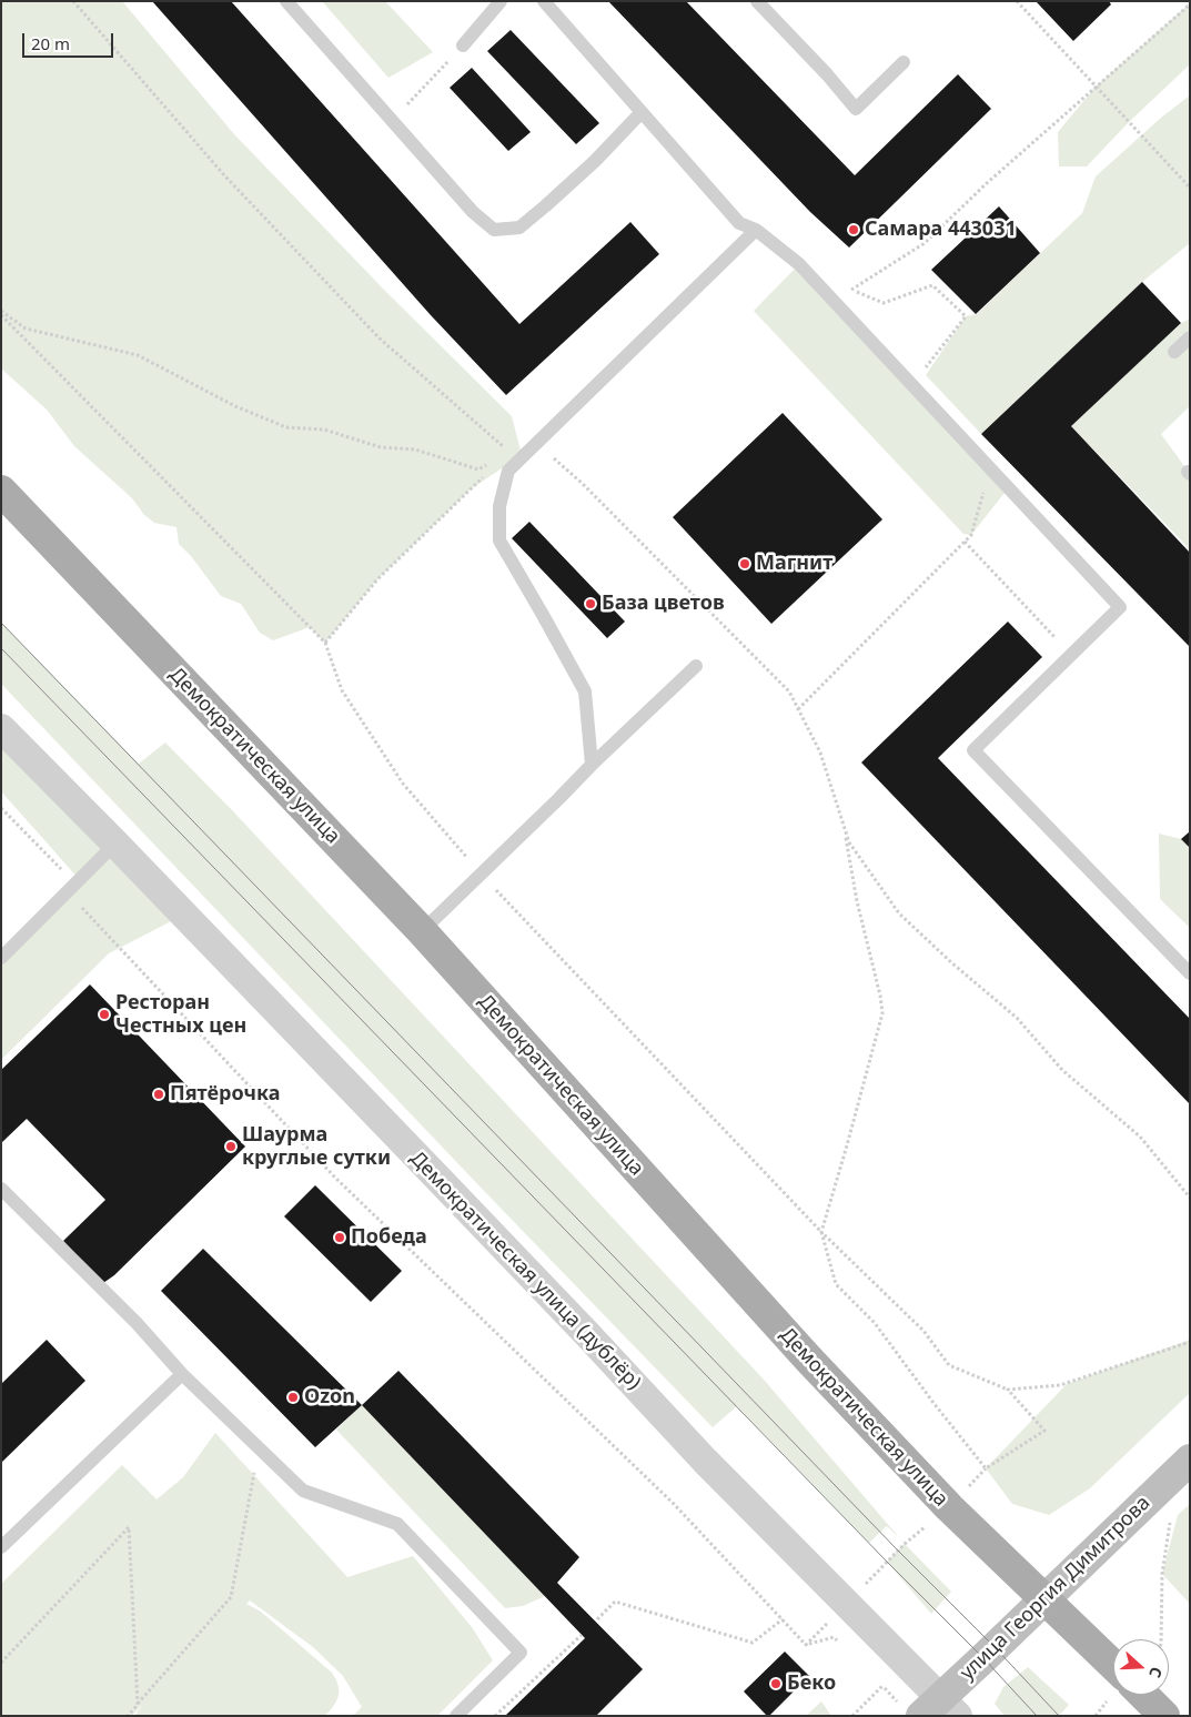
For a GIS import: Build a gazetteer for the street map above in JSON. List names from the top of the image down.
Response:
{
  "streets": {
    "main road": ["Демократическая улица", "улица Георгия Димитрова"],
    "street": ["Демократическая улица (дублёр)"]
  },
  "crossings": [
    ["Демократическая улица", "улица Георгия Димитрова"],
    ["Демократическая улица (дублёр)", "улица Георгия Димитрова"]
  ],
  "places": [
    "Самара 443031",
    "Магнит",
    "База цветов",
    "Ресторан Честных цен",
    "Пятёрочка",
    "Шаурма круглые сутки",
    "Победа",
    "Ozon",
    "Беко"
  ],
  "scale_bar": "20 m",
  "north": "right"
}
